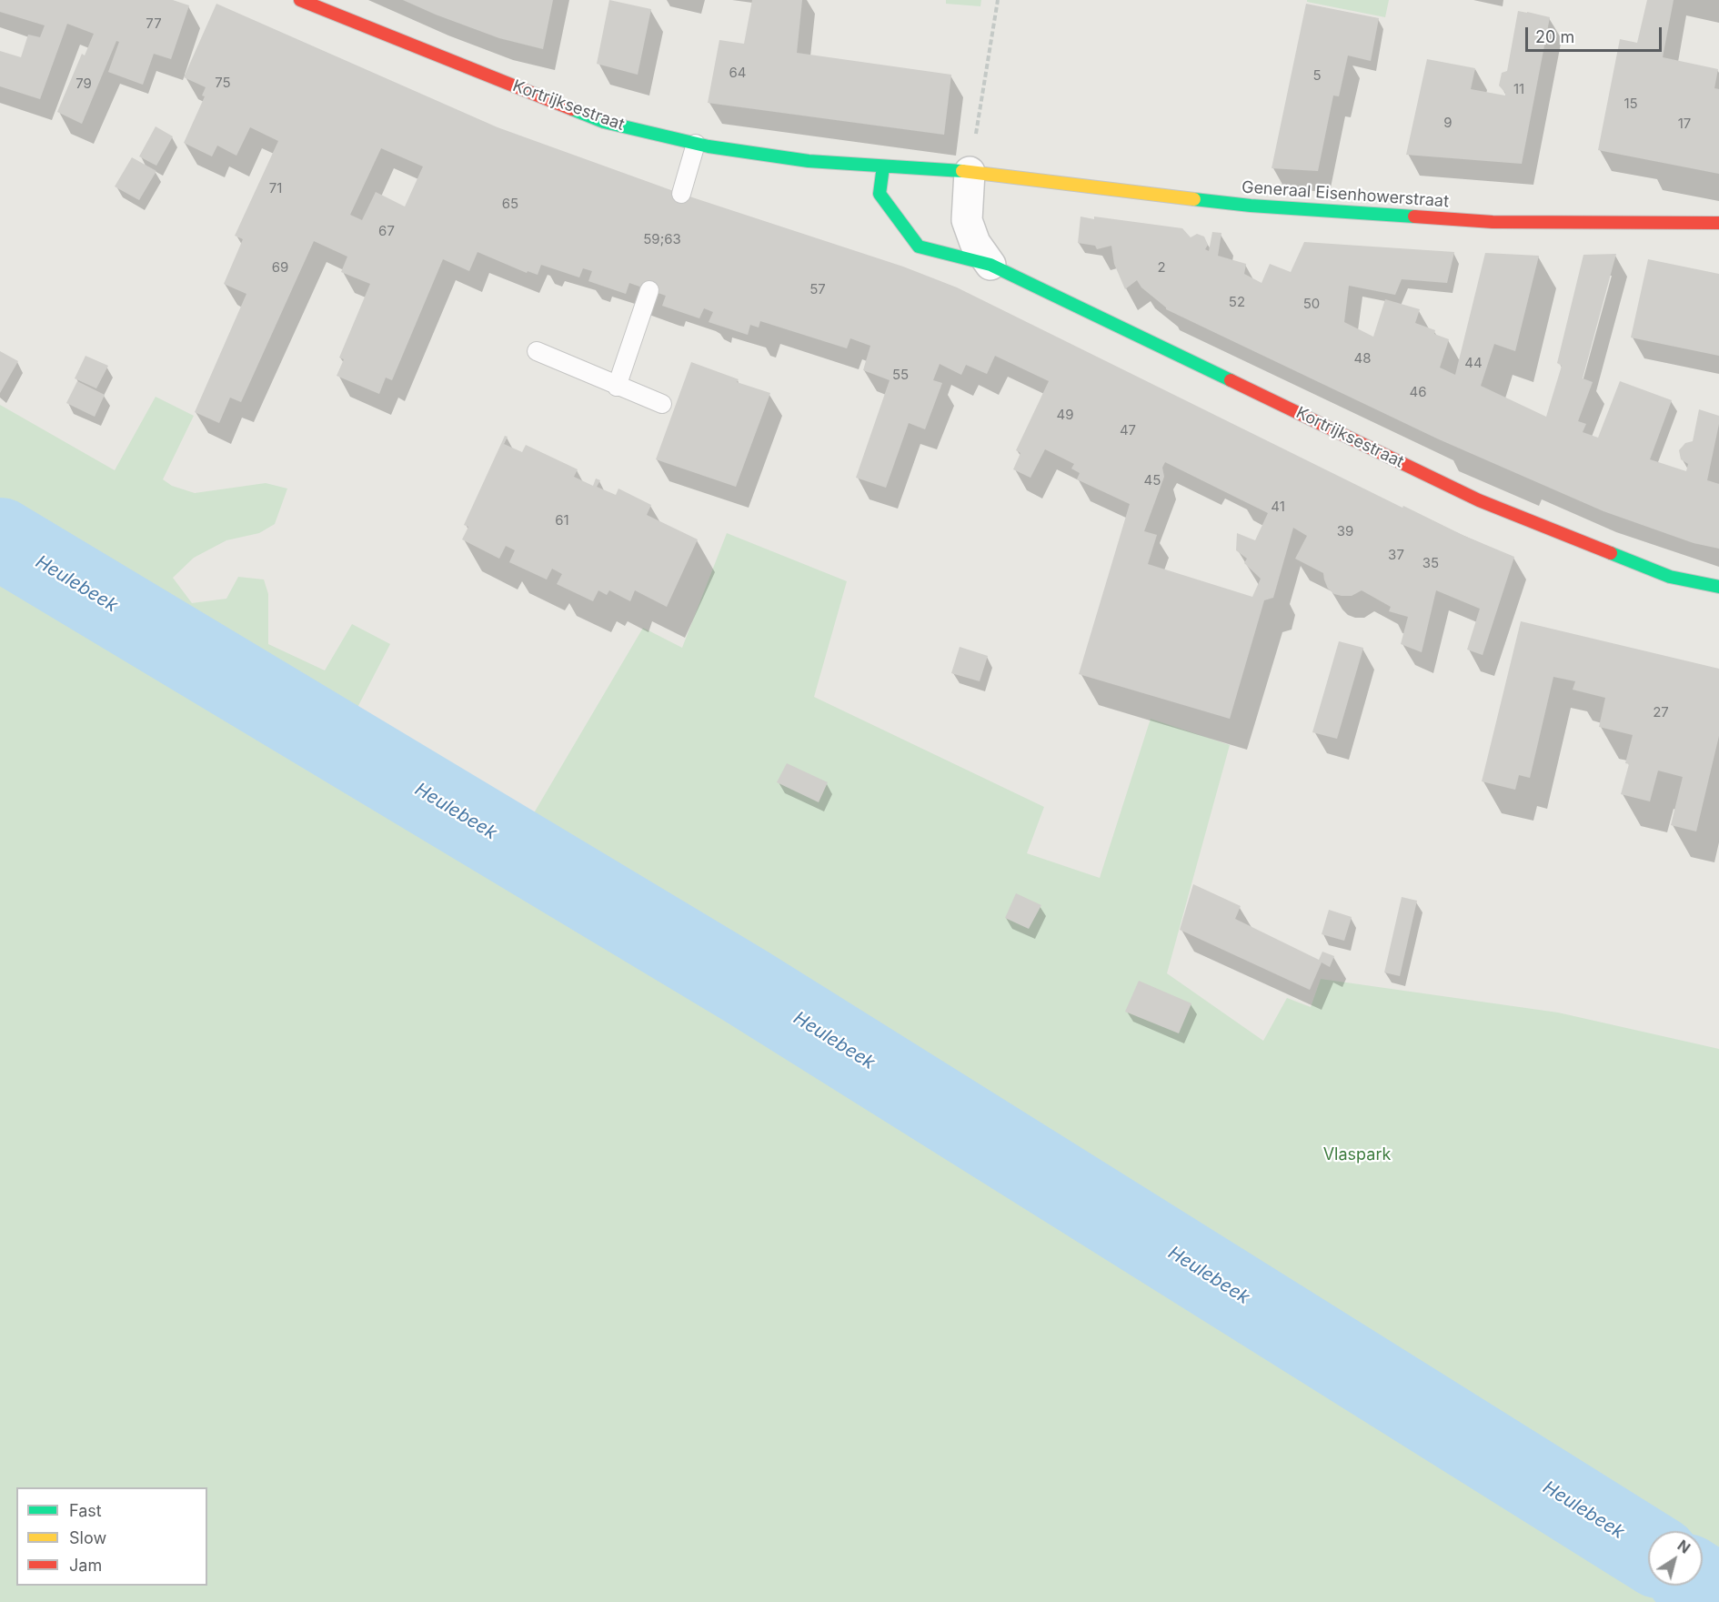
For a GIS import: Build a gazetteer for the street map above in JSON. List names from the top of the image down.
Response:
{
  "streets": {
    "street": ["Kortrijksestraat", "Generaal Eisenhowerstraat"]
  },
  "crossings": [
    ["Kortrijksestraat", "Generaal Eisenhowerstraat"]
  ],
  "water": ["Heulebeek"],
  "parks": ["Vlaspark"],
  "house_numbers": [
    "77",
    "64",
    "5",
    "75",
    "79",
    "11",
    "15",
    "9",
    "17",
    "71",
    "65",
    "67",
    "59;63",
    "69",
    "2",
    "57",
    "52",
    "50",
    "48",
    "44",
    "55",
    "46",
    "49",
    "47",
    "45",
    "41",
    "61",
    "39",
    "37",
    "35",
    "27"
  ],
  "legend": ["Fast", "Slow", "Jam"],
  "scale_bar": "20 m",
  "north": "top right"
}
